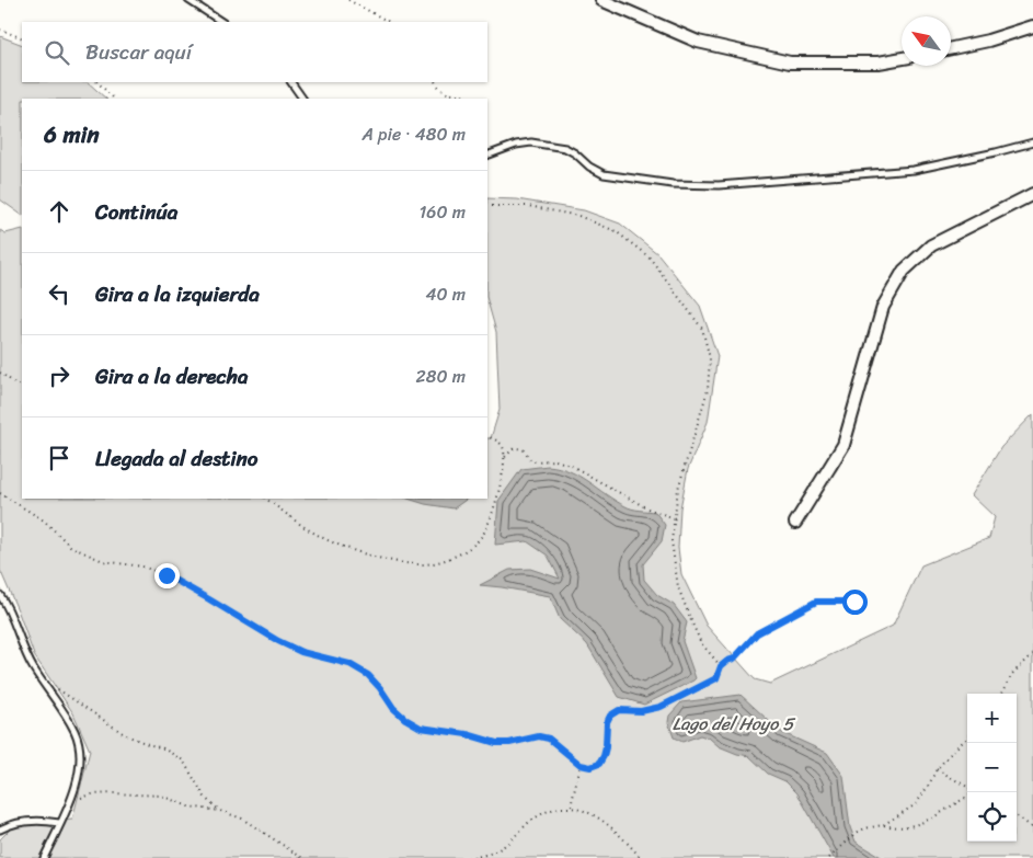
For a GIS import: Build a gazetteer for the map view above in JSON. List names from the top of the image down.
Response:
{
  "water": ["Lago del Hoyo 5"],
  "north": "top left",
  "page": {
    "search": "Buscar aquí",
    "heading": ["6 min", "A pie · 480 m"],
    "list": [
      ["Continúa", "160 m"],
      ["Gira a la izquierda", "40 m"],
      ["Gira a la derecha", "280 m"],
      "Llegada al destino"
    ],
    "map_buttons": ["+", "−"]
  }
}
